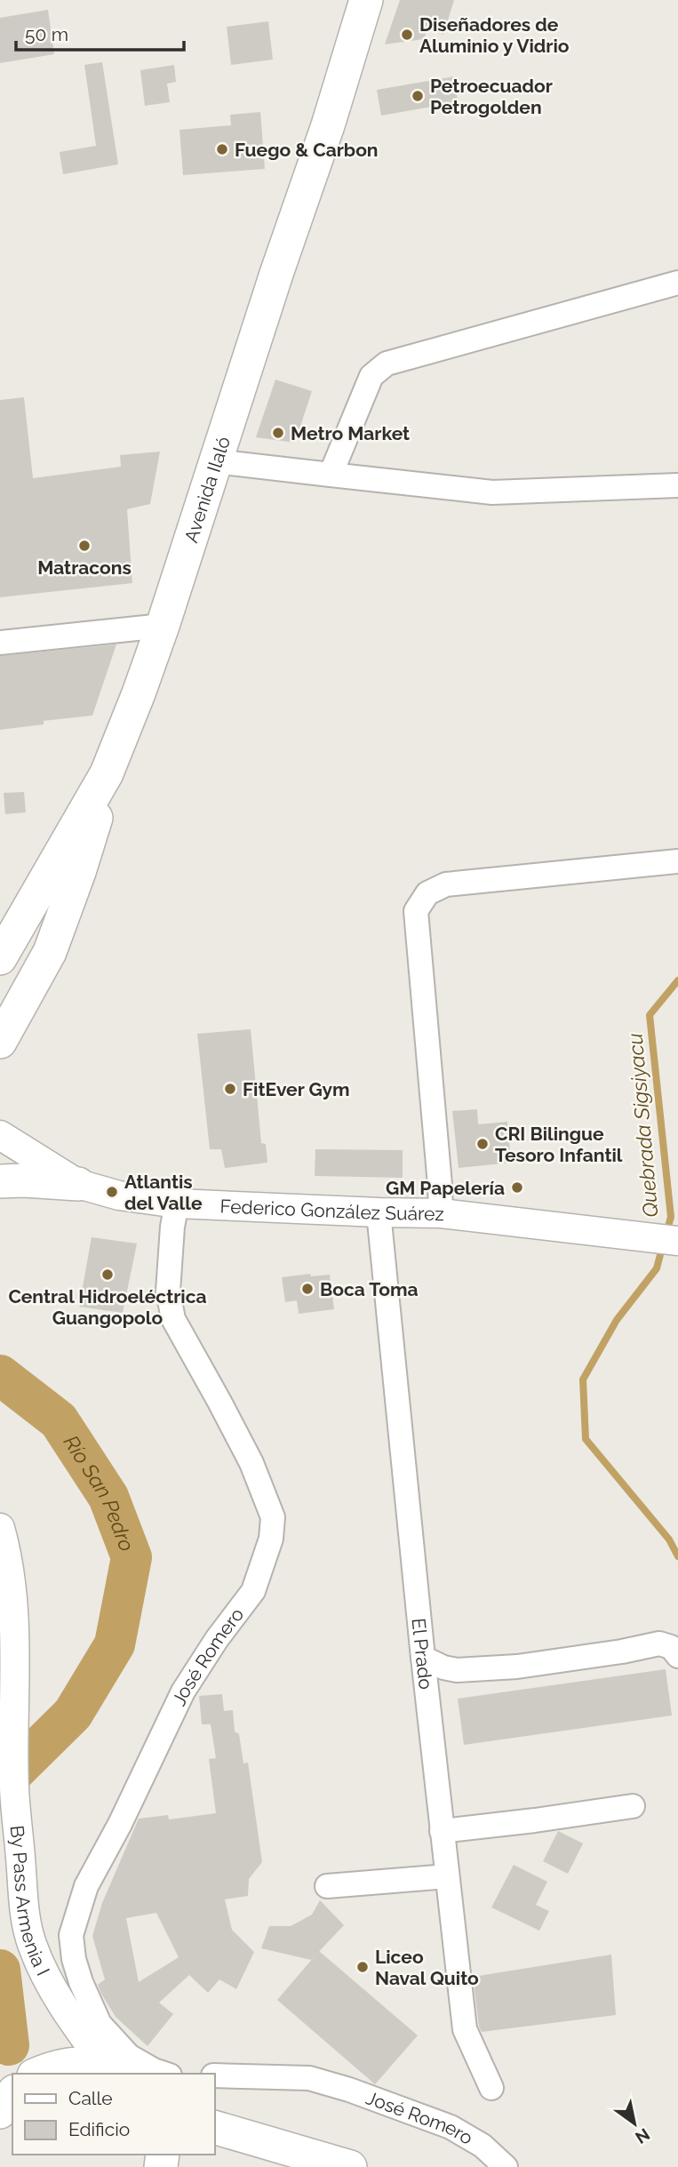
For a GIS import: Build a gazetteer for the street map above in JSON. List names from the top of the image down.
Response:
{
  "streets": {
    "main road": ["Avenida Ilaló"],
    "street": [
      "Federico González Suárez",
      "El Prado",
      "José Romero",
      "By Pass Armenia I"
    ]
  },
  "crossings": [
    ["Federico González Suárez", "El Prado"],
    ["Federico González Suárez", "José Romero"]
  ],
  "water": ["Quebrada Sigsiyacu", "Río San Pedro"],
  "places": [
    "Diseñadores de Aluminio y Vidrio",
    "Petroecuador Petrogolden",
    "Fuego & Carbon",
    "Metro Market",
    "Matracons",
    "FitEver Gym",
    "CRI Bilingue Tesoro Infantil",
    "GM Papelería",
    "Atlantis del Valle",
    "Central Hidroeléctrica Guangopolo",
    "Boca Toma",
    "Liceo Naval Quito"
  ],
  "legend": ["Calle", "Edificio"],
  "scale_bar": "50 m",
  "north": "bottom right"
}
